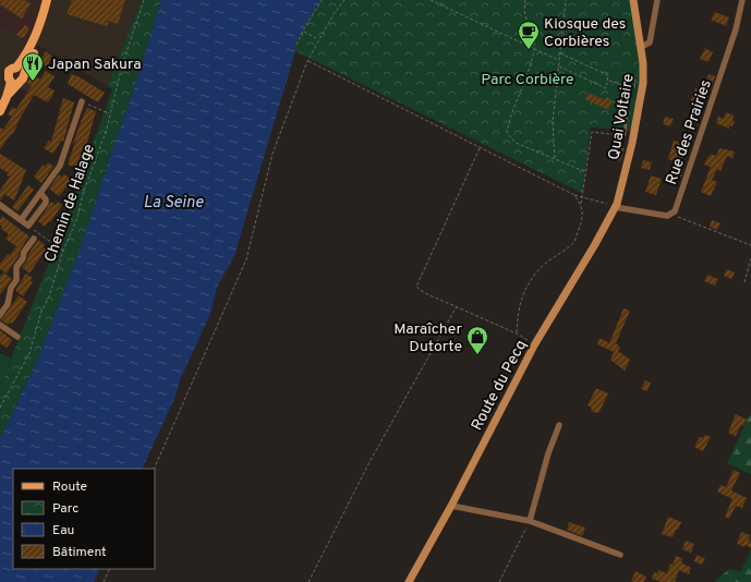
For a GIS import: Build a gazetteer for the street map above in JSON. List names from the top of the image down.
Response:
{
  "streets": {
    "main road": ["Quai Voltaire", "Route du Pecq"],
    "street": ["Rue des Prairies"],
    "path": ["Chemin de Halage"]
  },
  "crossings": [
    ["Quai Voltaire", "Route du Pecq"]
  ],
  "water": ["La Seine"],
  "parks": ["Parc Corbière"],
  "places": {
    "cafe": ["Kiosque des Corbières"],
    "restaurant": ["Japan Sakura"],
    "shop": ["Maraîcher Dutorte"]
  },
  "legend": [
    "Route",
    "Parc",
    "Eau",
    "Bâtiment"
  ]
}
